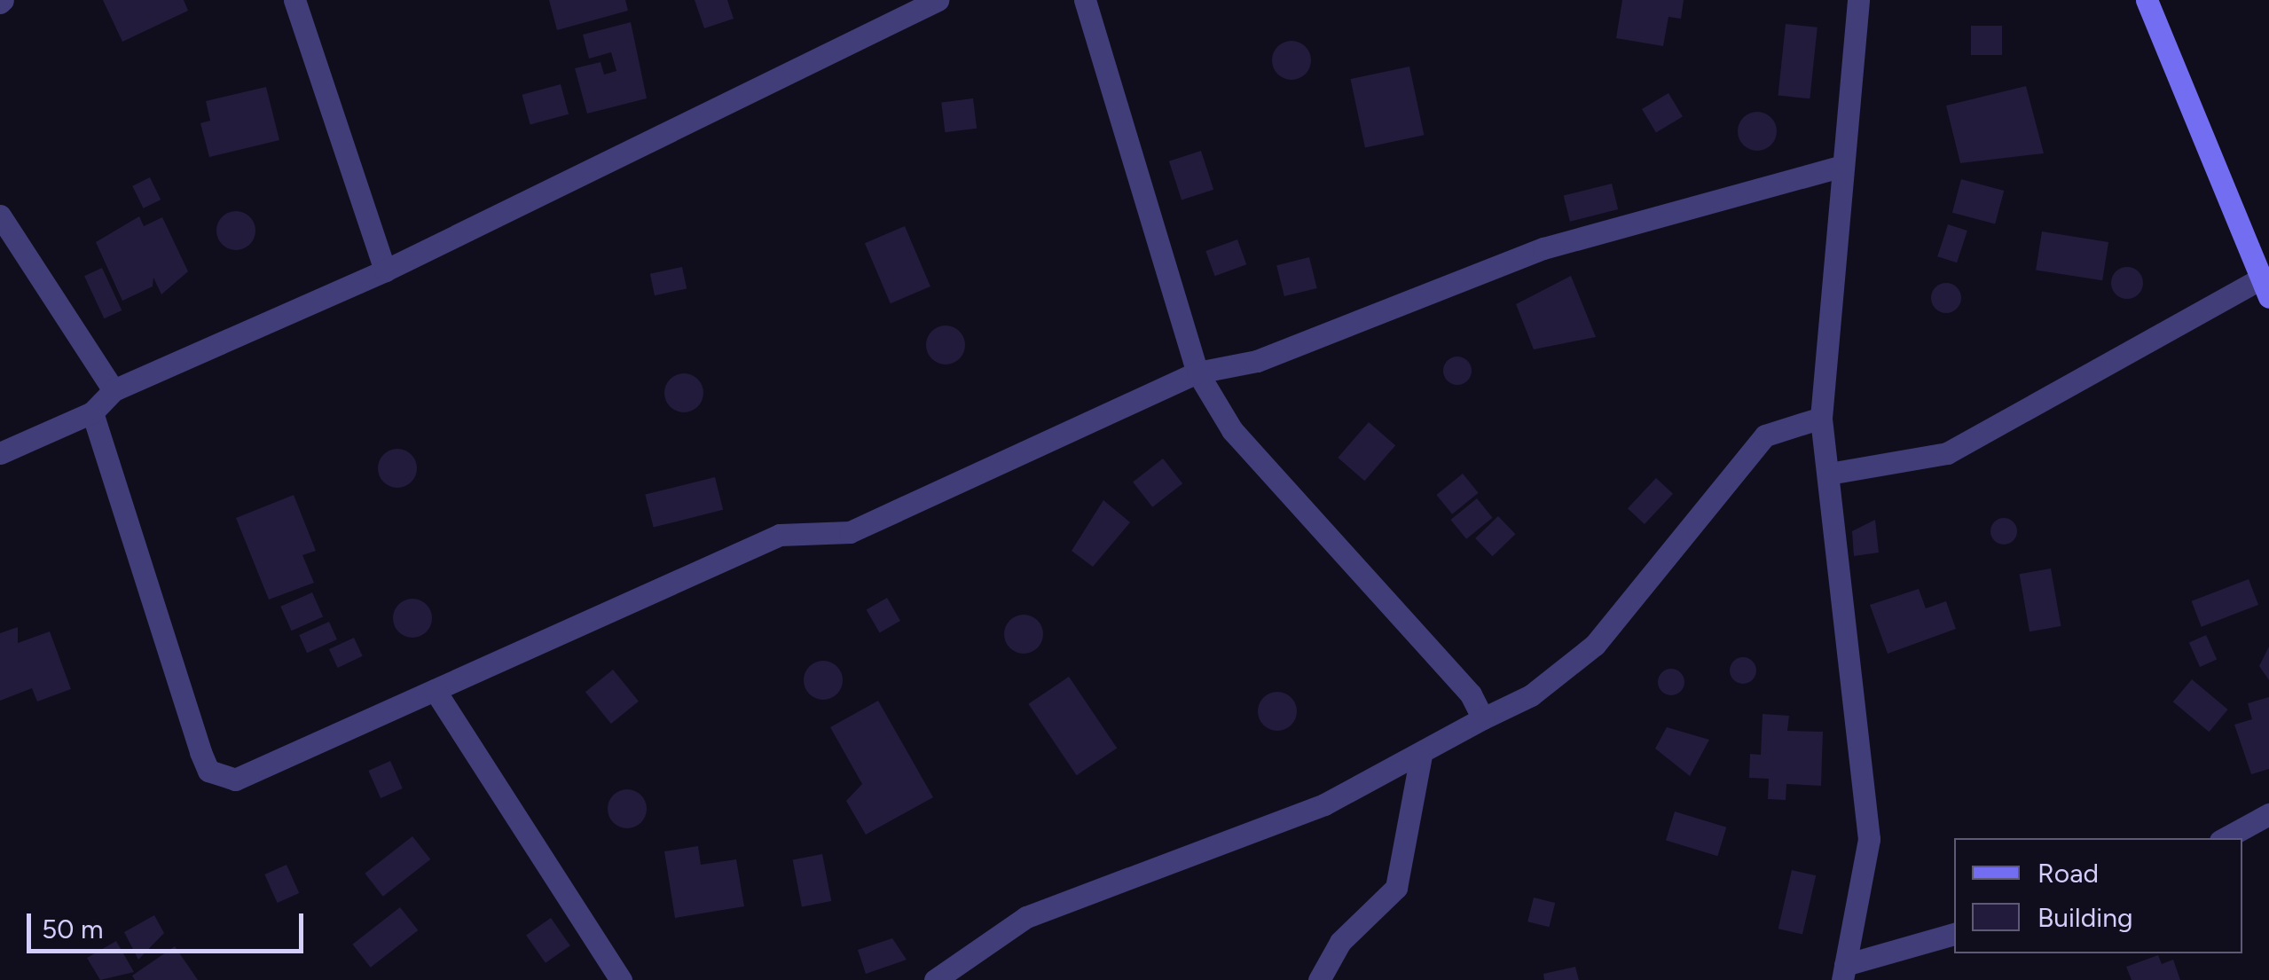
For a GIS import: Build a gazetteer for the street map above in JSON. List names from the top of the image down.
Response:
{
  "legend": ["Road", "Building"],
  "scale_bar": "50 m"
}
